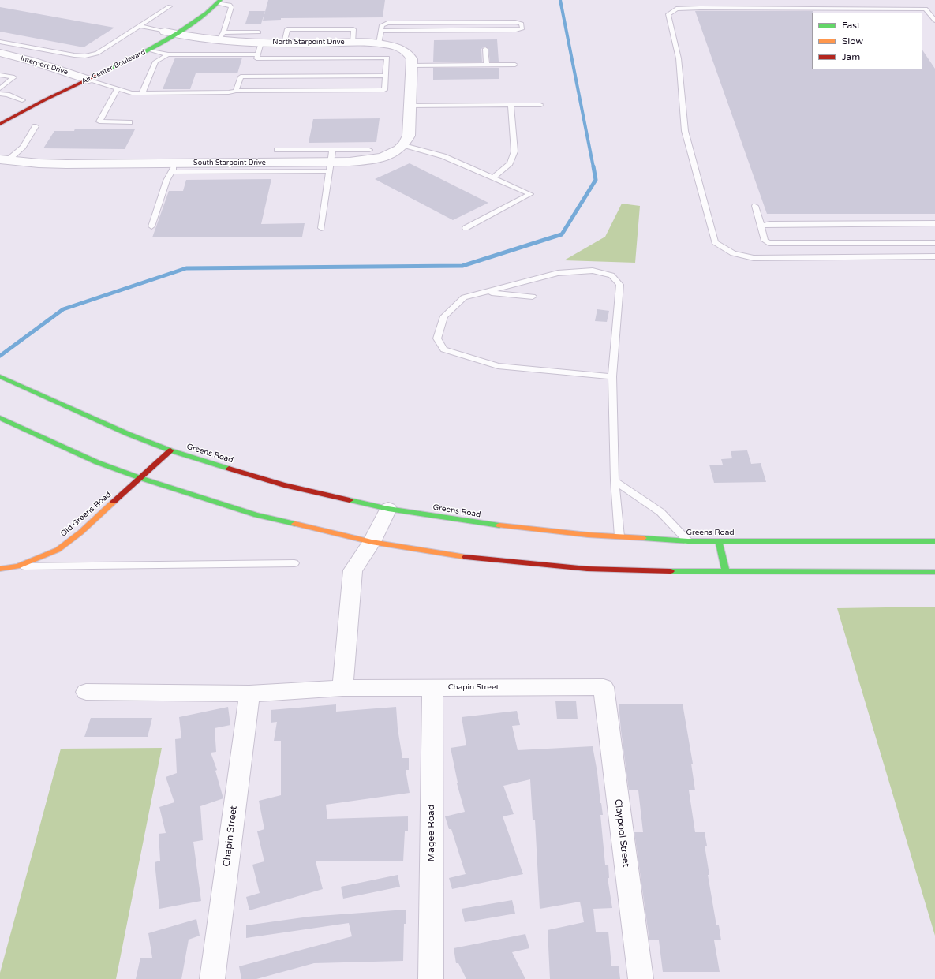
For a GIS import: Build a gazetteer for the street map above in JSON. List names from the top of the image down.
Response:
{
  "streets": {
    "main road": ["Air Center Boulevard", "Greens Road", "Old Greens Road"],
    "street": [
      "North Starpoint Drive",
      "Interport Drive",
      "South Starpoint Drive",
      "Chapin Street",
      "Magee Road",
      "Claypool Street"
    ]
  },
  "crossings": [
    ["North Starpoint Drive", "Air Center Boulevard"],
    ["Interport Drive", "Air Center Boulevard"],
    ["Greens Road", "Old Greens Road"],
    ["Chapin Street", "Magee Road"],
    ["Chapin Street", "Claypool Street"]
  ],
  "legend": ["Fast", "Slow", "Jam"]
}
